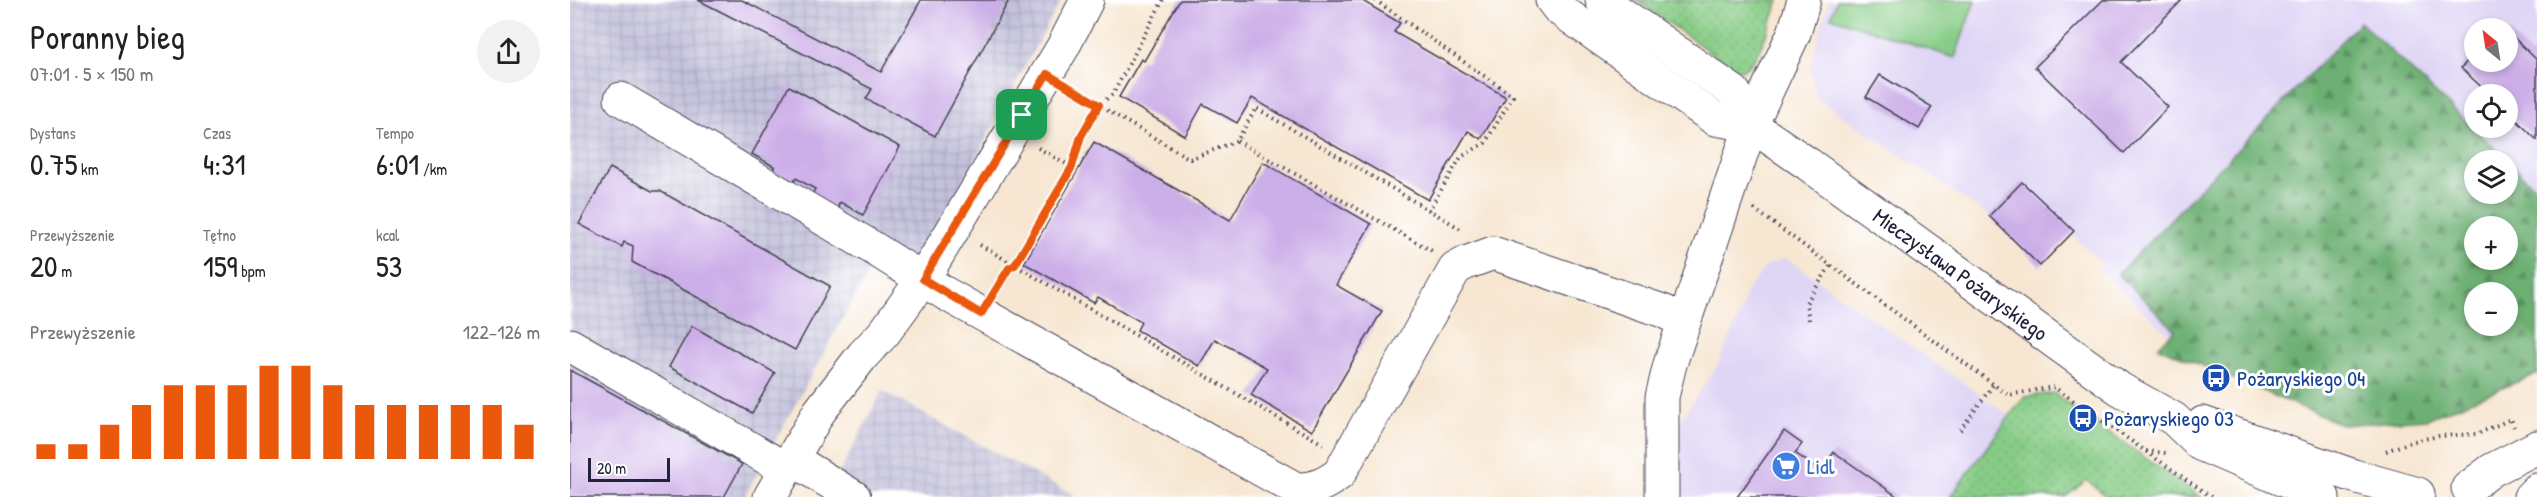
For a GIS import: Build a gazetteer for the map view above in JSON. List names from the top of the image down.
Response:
{
  "streets": {
    "street": ["Mieczysława Pożaryskiego"]
  },
  "places": {
    "bus stop": ["Pożaryskiego 04", "Pożaryskiego 03"],
    "supermarket": ["Lidl"]
  },
  "scale_bar": "20 m",
  "north": "top left",
  "page": {
    "heading": ["Poranny bieg", "07:01 · 5 × 150 m"],
    "map_buttons": ["+", "−"],
    "stats": [
      ["Dystans", "0.75 km"],
      ["Czas", "4:31"],
      ["Tempo", "6:01 /km"],
      ["Przewyższenie", "20 m"],
      ["Tętno", "159 bpm"],
      ["kcal", "53"]
    ],
    "chart": ["Przewyższenie", "122–126 m"],
    "scale": "20 m"
  }
}
